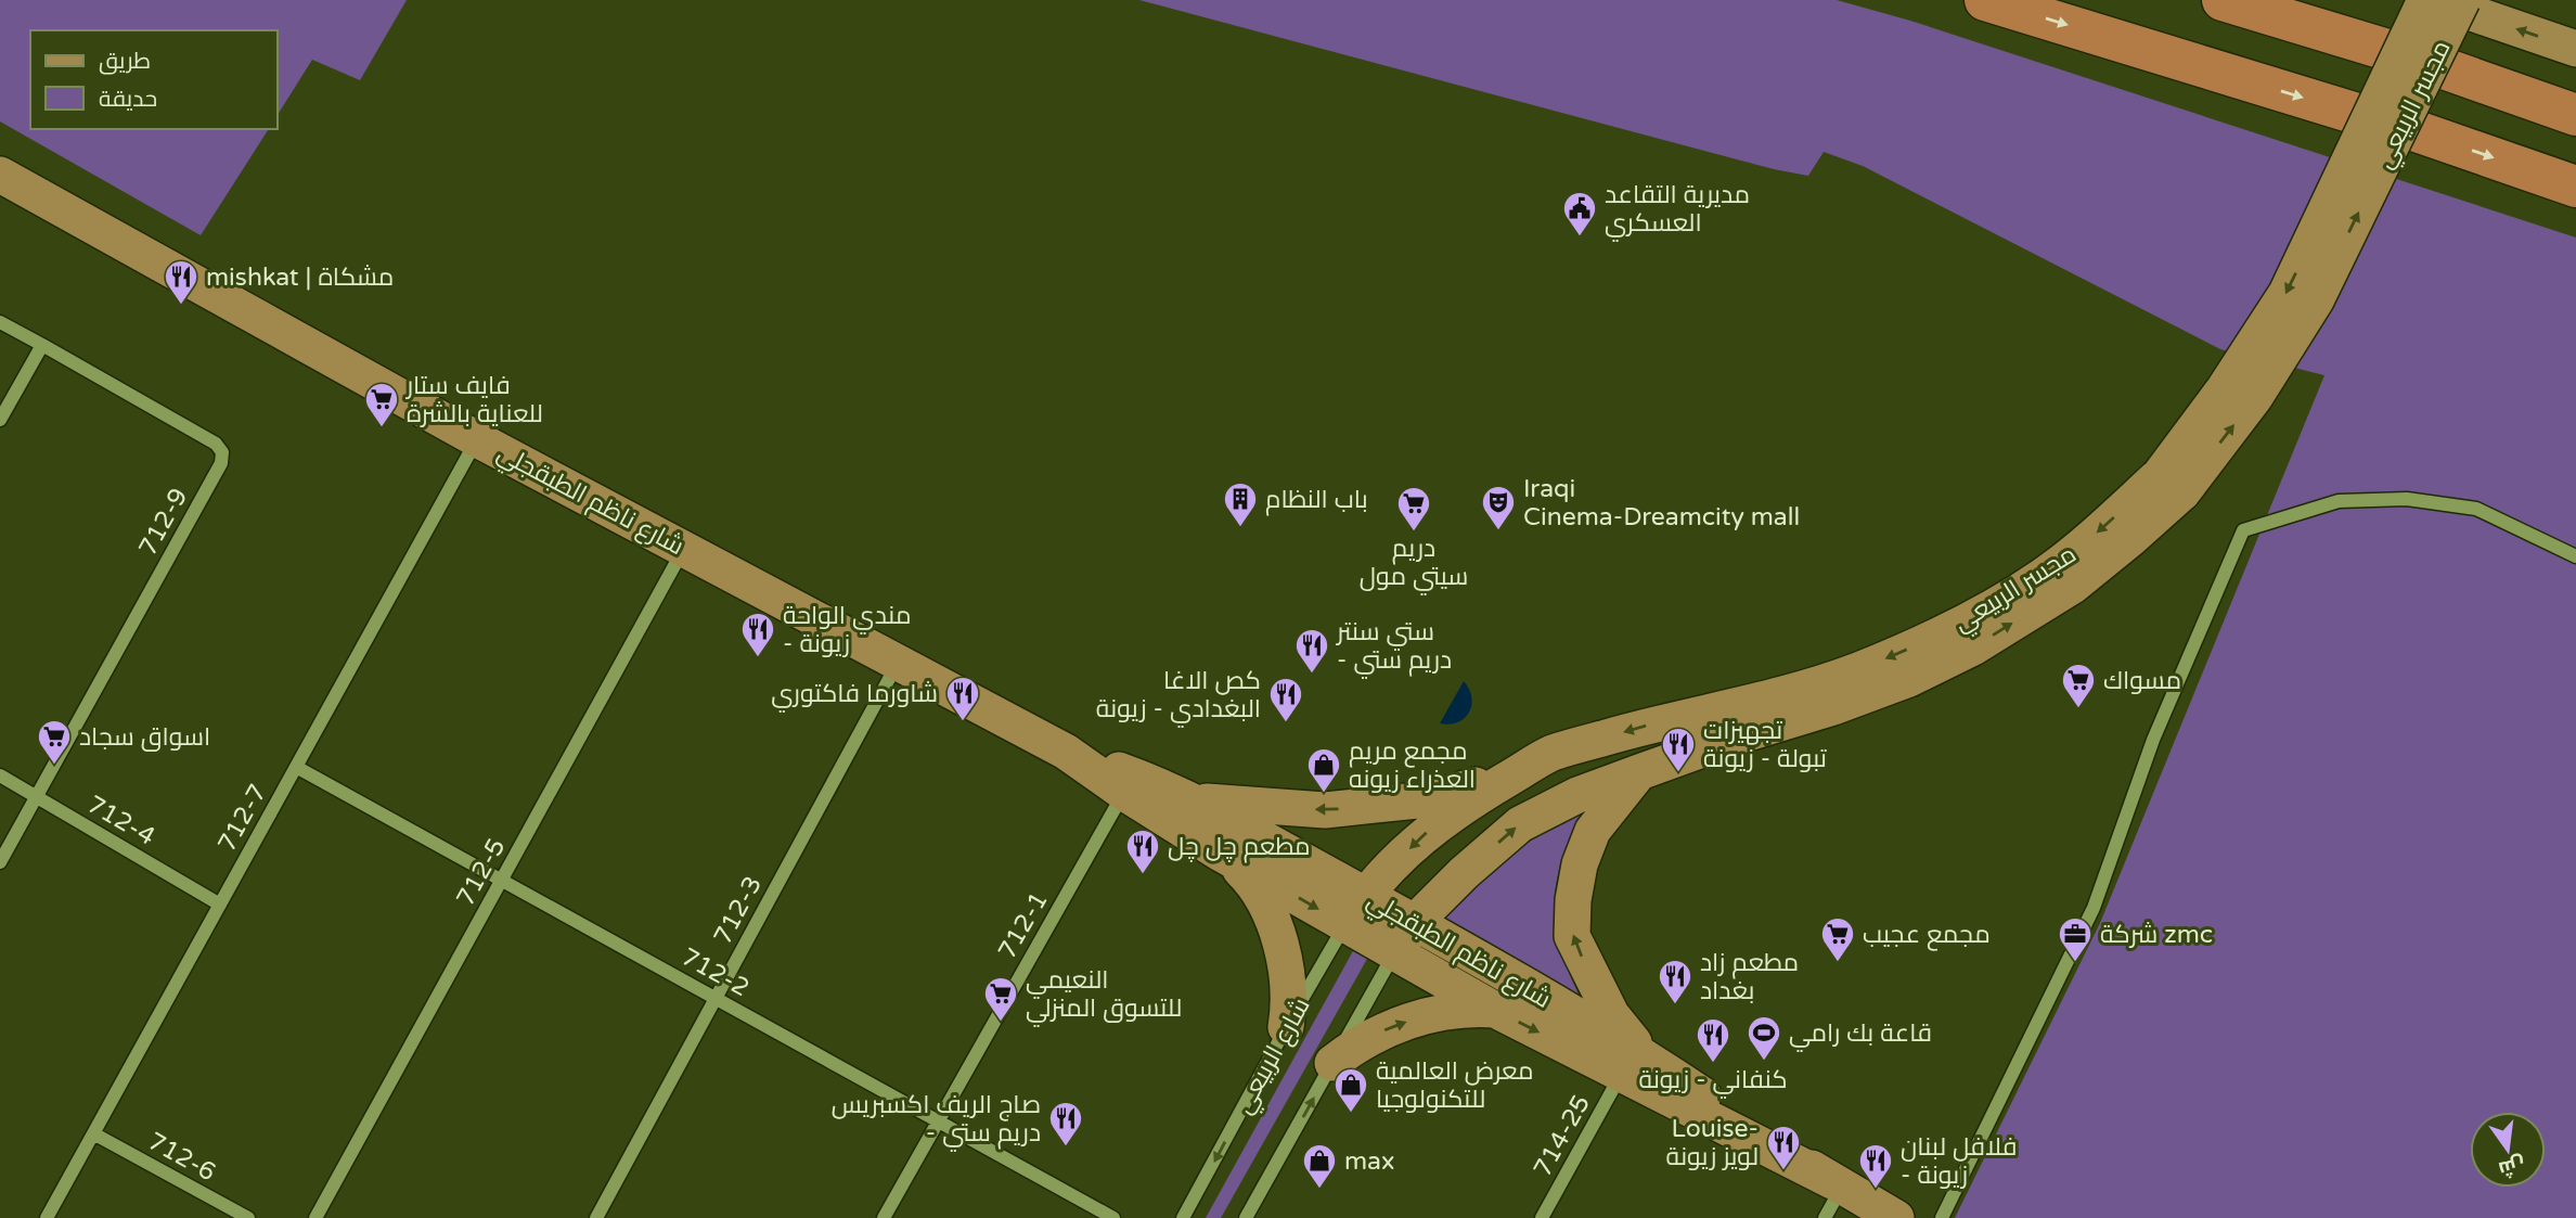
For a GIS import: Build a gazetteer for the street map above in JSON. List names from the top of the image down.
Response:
{
  "streets": {
    "main road": ["مجسر الربيعي", "شارع ناظم الطبقجلي"],
    "street": [
      "712-9",
      "712-7",
      "712-4",
      "712-5",
      "712-3",
      "712-1",
      "712-2",
      "شارع الربيعي",
      "714-25",
      "712-6"
    ]
  },
  "crossings": [
    ["مجسر الربيعي", "شارع ناظم الطبقجلي"],
    ["مجسر الربيعي", "شارع الربيعي"],
    ["شارع ناظم الطبقجلي", "712-7"],
    ["شارع ناظم الطبقجلي", "712-5"],
    ["شارع ناظم الطبقجلي", "712-3"],
    ["شارع ناظم الطبقجلي", "712-1"],
    ["شارع ناظم الطبقجلي", "شارع الربيعي"],
    ["شارع ناظم الطبقجلي", "714-25"],
    ["712-9", "712-4"],
    ["712-7", "712-4"],
    ["712-7", "712-2"],
    ["712-7", "712-6"],
    ["712-5", "712-2"],
    ["712-3", "712-2"],
    ["712-1", "712-2"]
  ],
  "places": {
    "public building": ["مديرية التقاعد العسكري"],
    "restaurant": [
      "mishkat | مشكاة",
      "مندي الواحة - زيونة",
      "ستي سنتر - دريم ستي",
      "شاورما فاكتوري",
      "كص الاغا البغدادي - زيونة",
      "تجهيزات تبولة - زيونة",
      "مطعم چل چل",
      "مطعم زاد بغداد",
      "كنفاني - زيونة",
      "صاج الريف اكسبريس - دريم ستي",
      "Louise- لويز زيونة",
      "فلافل لبنان - زيونة"
    ],
    "supermarket": [
      "فايف ستار للعناية بالشرة",
      "دريم سيتي مول",
      "مسواك",
      "اسواق سجاد",
      "مجمع عجيب",
      "النعيمي للتسوق المنزلي"
    ],
    "building": ["باب النظام"],
    "theatre": ["Iraqi Cinema-Dreamcity mall"],
    "shop": ["مجمع مريم العذراء زيونه", "معرض العالمية للتكنولوجيا", "max"],
    "office": ["شركة zmc"],
    "sports": ["قاعة بك رامي"]
  },
  "legend": ["طريق", "حديقة"],
  "north": "bottom"
}
